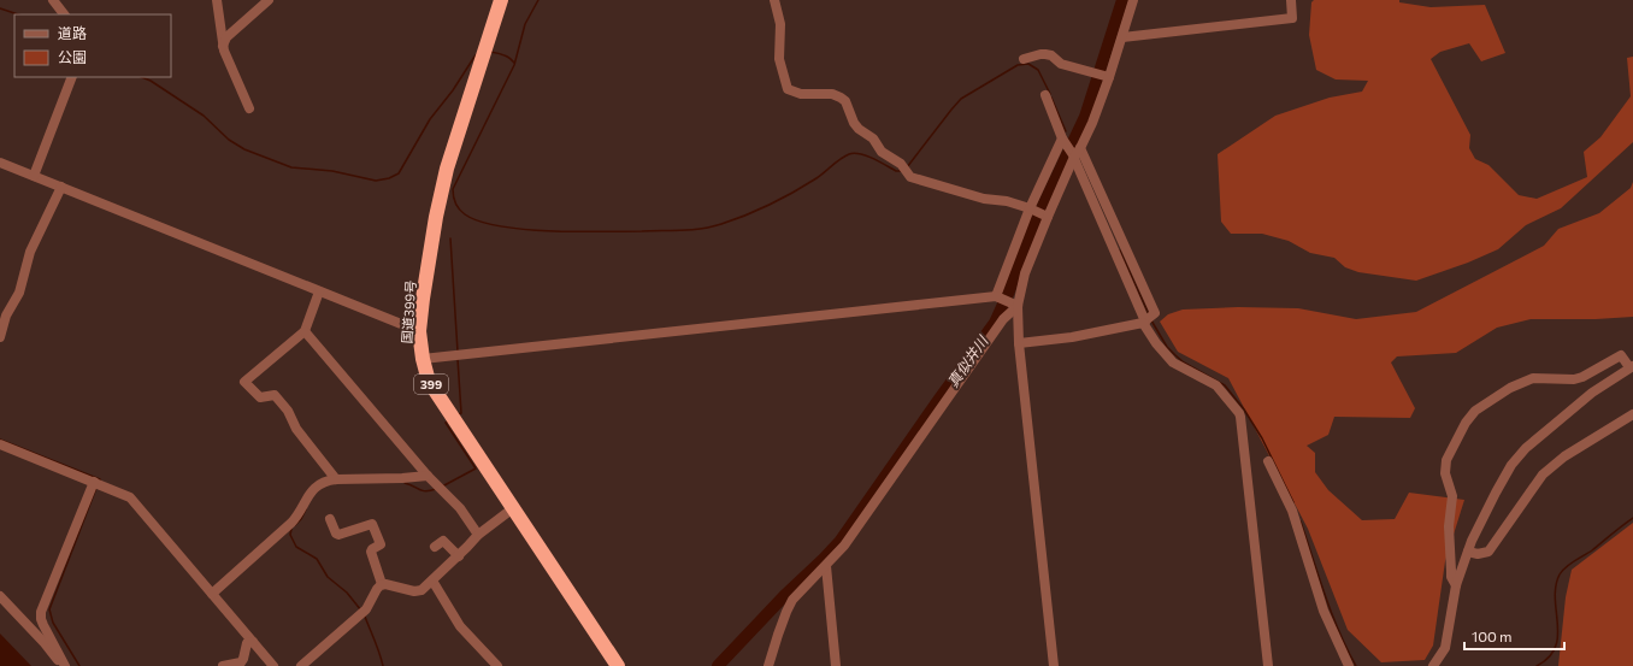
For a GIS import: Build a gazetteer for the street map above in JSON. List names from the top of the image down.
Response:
{
  "streets": {
    "highway": ["国道399号", "399"]
  },
  "water": ["真似井川"],
  "legend": ["道路", "公園"],
  "scale_bar": "100 m"
}
